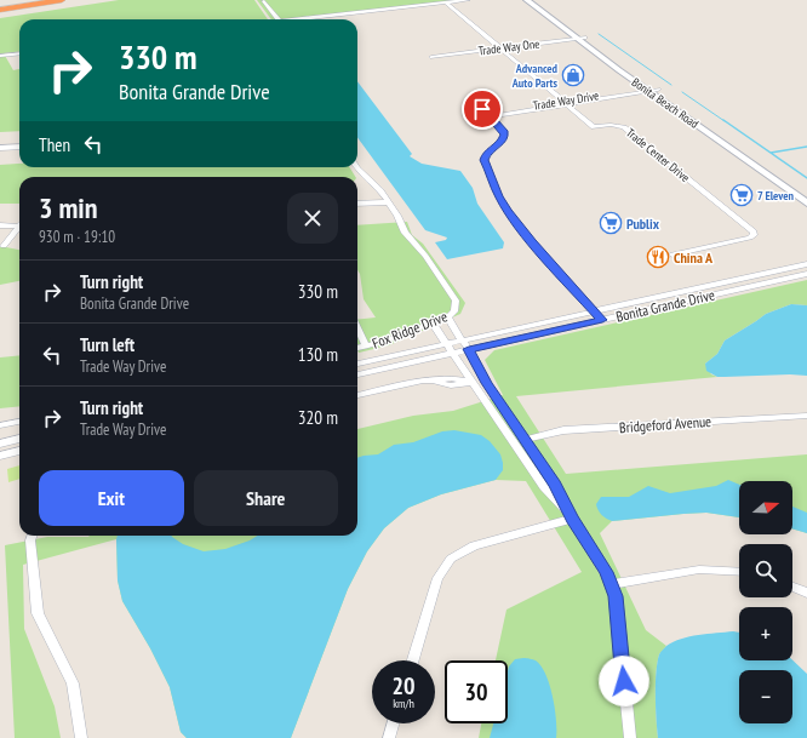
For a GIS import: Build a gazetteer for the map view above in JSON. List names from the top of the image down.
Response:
{
  "streets": {
    "street": [
      "Trade Way One",
      "Trade Way Drive",
      "Bonita Beach Road",
      "Trade Center Drive",
      "Bonita Grande Drive",
      "Fox Ridge Drive",
      "Bridgeford Avenue"
    ]
  },
  "crossings": [
    ["Trade Way One", "Bonita Beach Road"],
    ["Trade Way One", "Trade Center Drive"],
    ["Trade Way Drive", "Bonita Beach Road"],
    ["Trade Way Drive", "Trade Center Drive"],
    ["Trade Way Drive", "Bonita Grande Drive"]
  ],
  "places": {
    "shop": ["Advanced Auto Parts"],
    "supermarket": ["7 Eleven", "Publix"],
    "restaurant": ["China A"]
  },
  "north": "right",
  "page": {
    "turn": ["330 m", "Bonita Grande Drive"],
    "then": "Then",
    "heading": ["3 min", "930 m · 19:10"],
    "list": [
      {
        "name": "Turn right",
        "note": "Bonita Grande Drive",
        "value": "330 m"
      },
      {
        "name": "Turn left",
        "note": "Trade Way Drive",
        "value": "130 m"
      },
      {
        "name": "Turn right",
        "note": "Trade Way Drive",
        "value": "320 m"
      }
    ],
    "buttons": ["Exit", "Share"],
    "map_buttons": ["+", "−"],
    "speed": "20 km/h",
    "limit": "30"
  }
}
